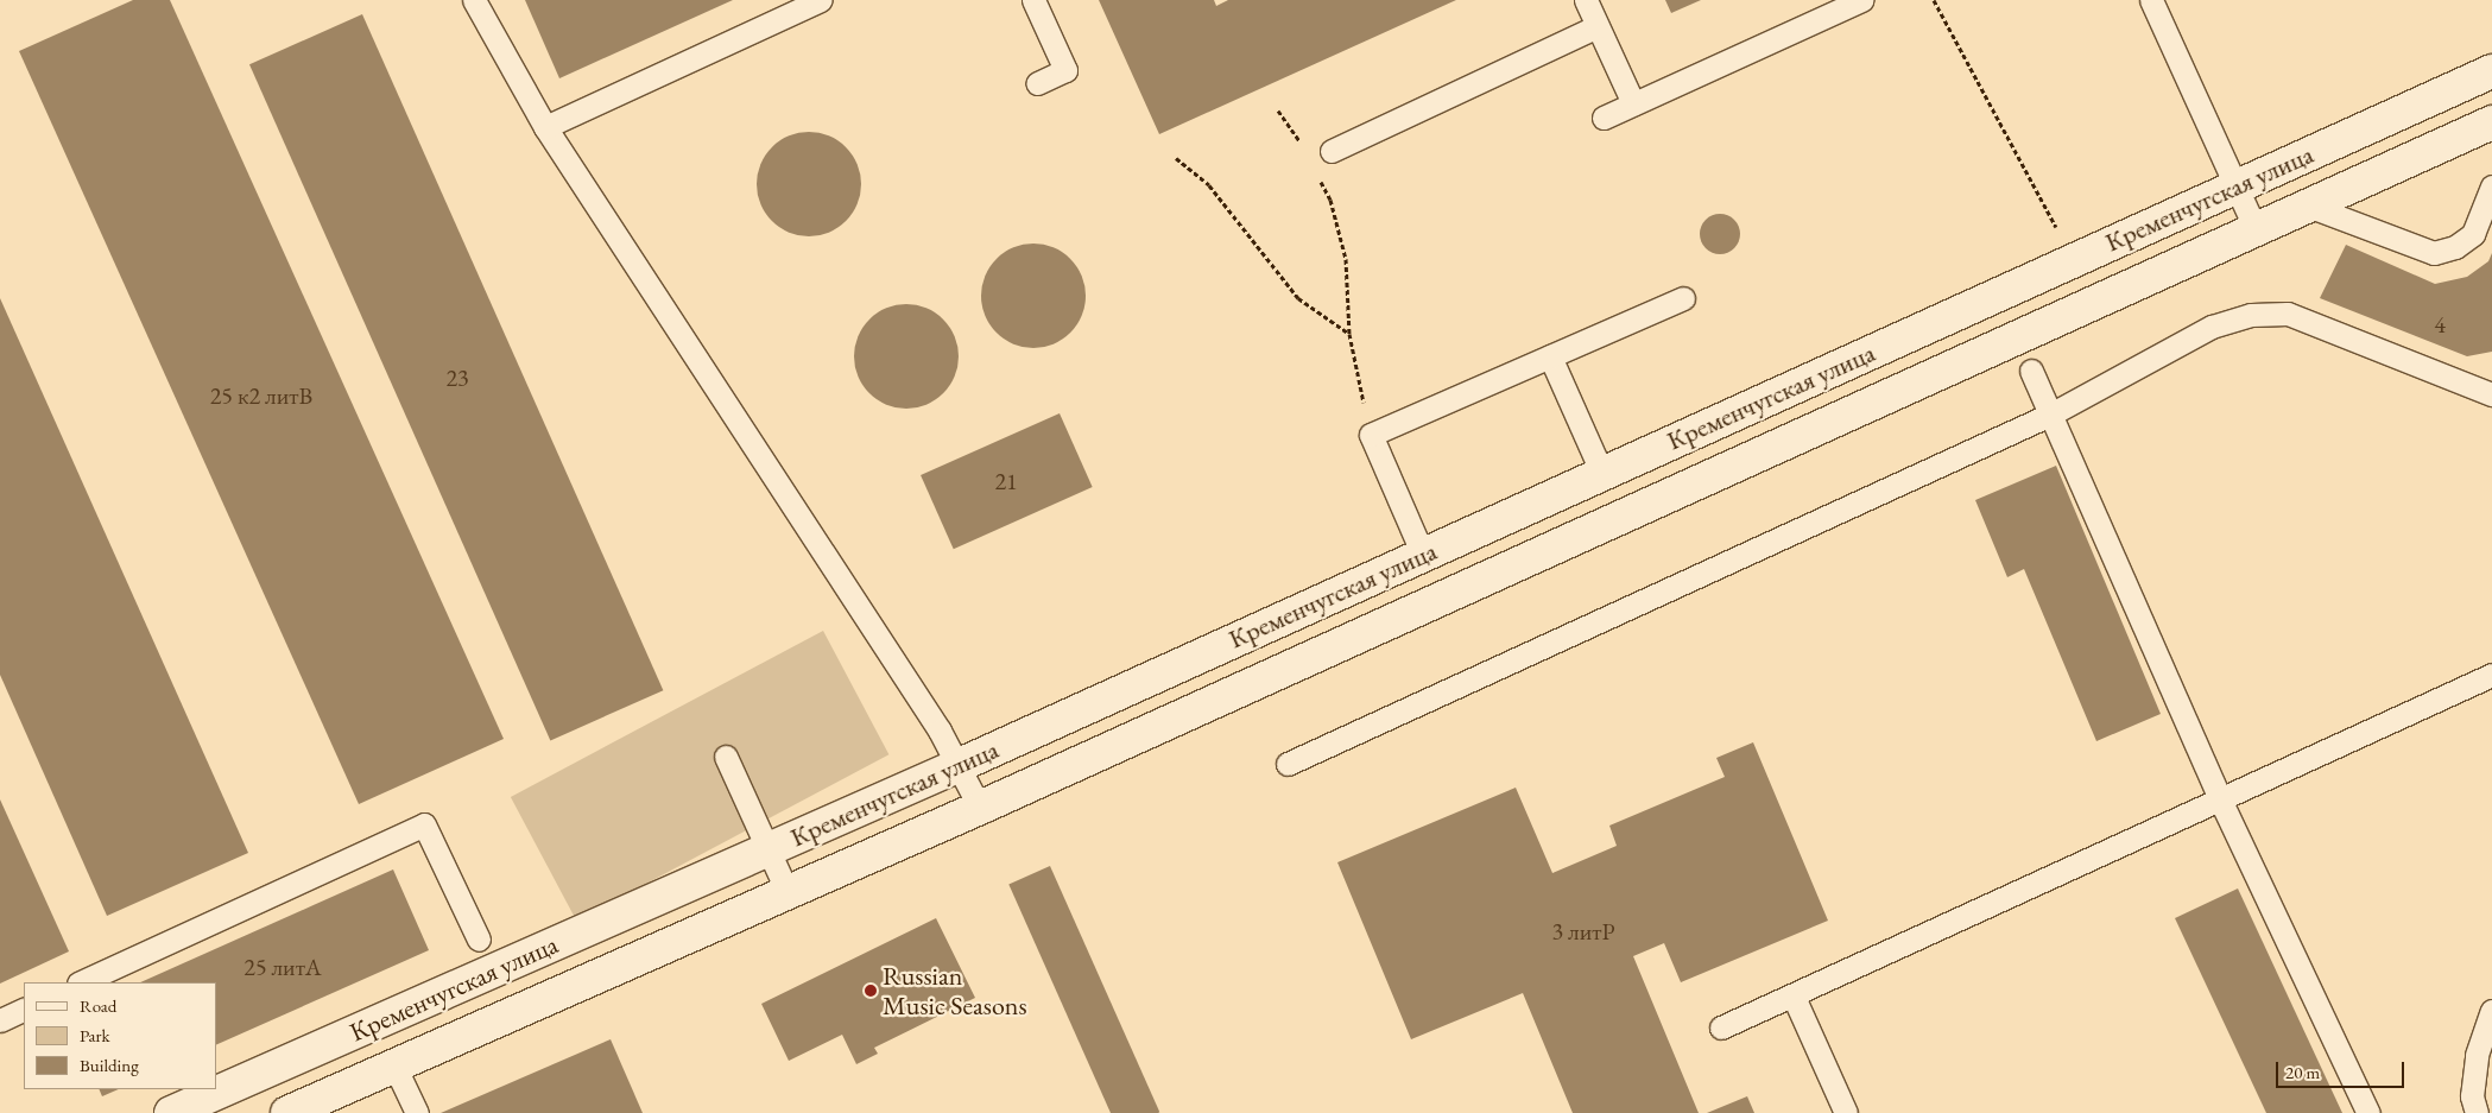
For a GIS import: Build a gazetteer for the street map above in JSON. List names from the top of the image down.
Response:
{
  "streets": {
    "street": ["Кременчугская улица"]
  },
  "places": ["Russian Music Seasons"],
  "house_numbers": [
    "4",
    "23",
    "25 к2 литВ",
    "21",
    "3 литР",
    "25 литА"
  ],
  "legend": ["Road", "Park", "Building"],
  "scale_bar": "20 m"
}
